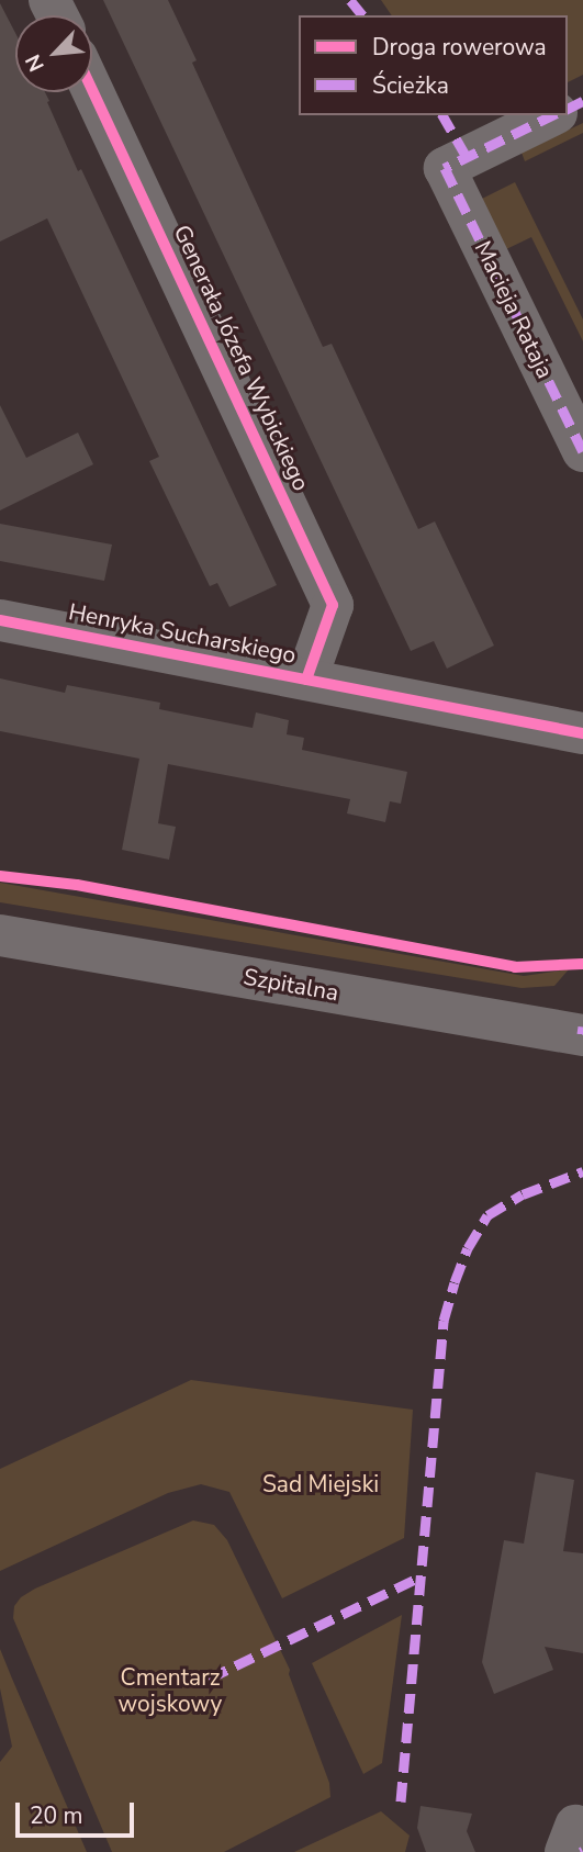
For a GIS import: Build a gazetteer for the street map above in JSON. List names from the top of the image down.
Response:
{
  "streets": {
    "street": [
      "Macieja Rataja",
      "Generała Józefa Wybickiego",
      "Henryka Sucharskiego",
      "Szpitalna"
    ]
  },
  "crossings": [
    ["Generała Józefa Wybickiego", "Henryka Sucharskiego"]
  ],
  "parks": ["Sad Miejski", "Cmentarz wojskowy"],
  "legend": ["Droga rowerowa", "Ścieżka"],
  "scale_bar": "20 m",
  "north": "bottom left"
}
